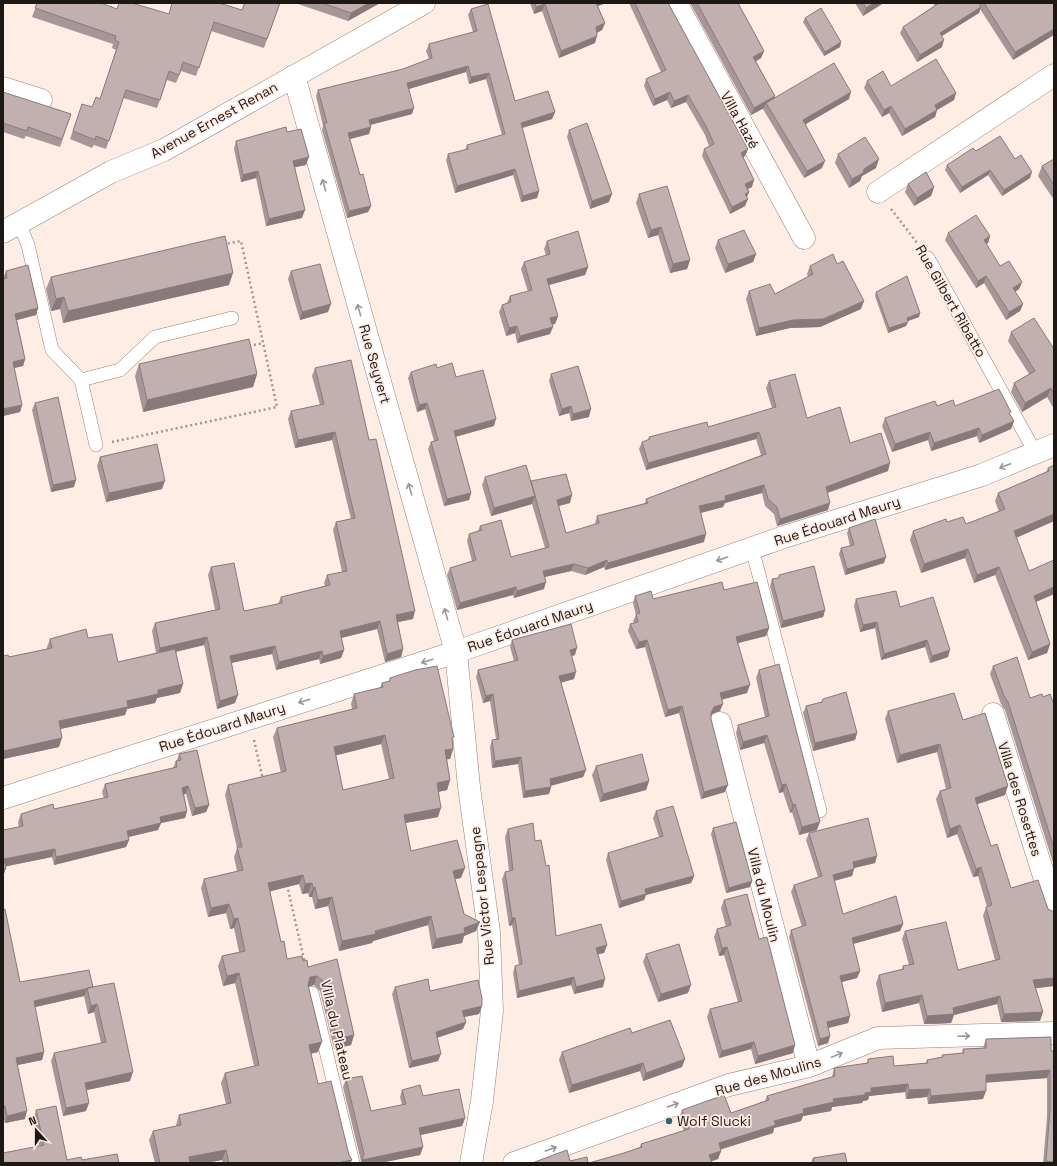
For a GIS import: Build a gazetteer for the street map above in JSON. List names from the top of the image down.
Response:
{
  "streets": {
    "street": [
      "Avenue Ernest Renan",
      "Villa Hazé",
      "Rue Seyvert",
      "Rue Édouard Maury",
      "Villa des Rosettes",
      "Villa du Moulin",
      "Rue Victor Lespagne",
      "Rue des Moulins"
    ],
    "lane": ["Rue Gilbert Ribatto", "Villa du Plateau"]
  },
  "crossings": [
    ["Avenue Ernest Renan", "Rue Seyvert"],
    ["Rue Gilbert Ribatto", "Rue Édouard Maury"],
    ["Rue Seyvert", "Rue Édouard Maury"],
    ["Rue Seyvert", "Rue Victor Lespagne"],
    ["Rue Édouard Maury", "Rue Victor Lespagne"],
    ["Villa du Moulin", "Rue des Moulins"]
  ],
  "one_way": ["Rue Seyvert", "Rue Édouard Maury", "Rue des Moulins"],
  "places": ["Wolf Slucki"],
  "north": "top"
}
